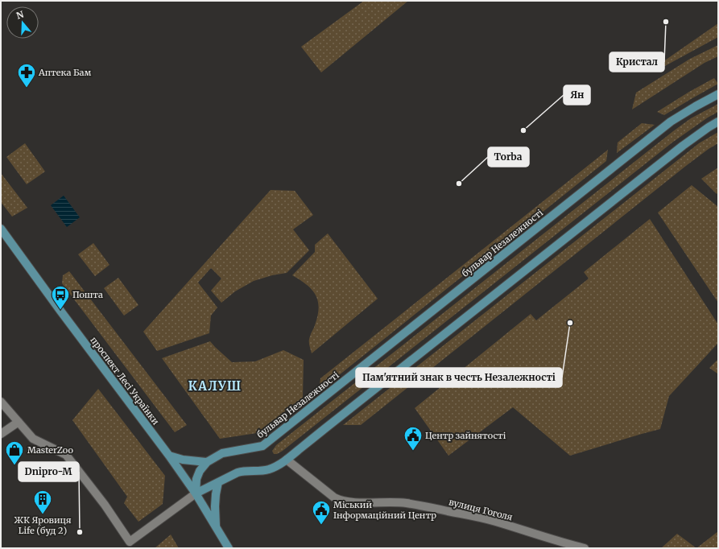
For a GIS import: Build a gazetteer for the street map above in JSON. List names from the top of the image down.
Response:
{
  "streets": {
    "main road": ["бульвар Незалежності", "проспект Лесі Українки"],
    "street": ["вулиця Гоголя"]
  },
  "crossings": [
    ["бульвар Незалежності", "проспект Лесі Українки"]
  ],
  "districts": ["КАЛУШ"],
  "places": {
    "other": [
      "Кристал",
      "Ян",
      "Torba",
      "Пам'ятний знак в честь Незалежності",
      "Dnipro-M"
    ],
    "pharmacy": ["Аптека Бам"],
    "bus stop": ["Пошта"],
    "public building": ["Центр зайнятості", "Міський Інформаційний Центр"],
    "shop": ["MasterZoo"],
    "building": ["ЖК Яровиця Life (буд 2)"]
  },
  "north": "top"
}
